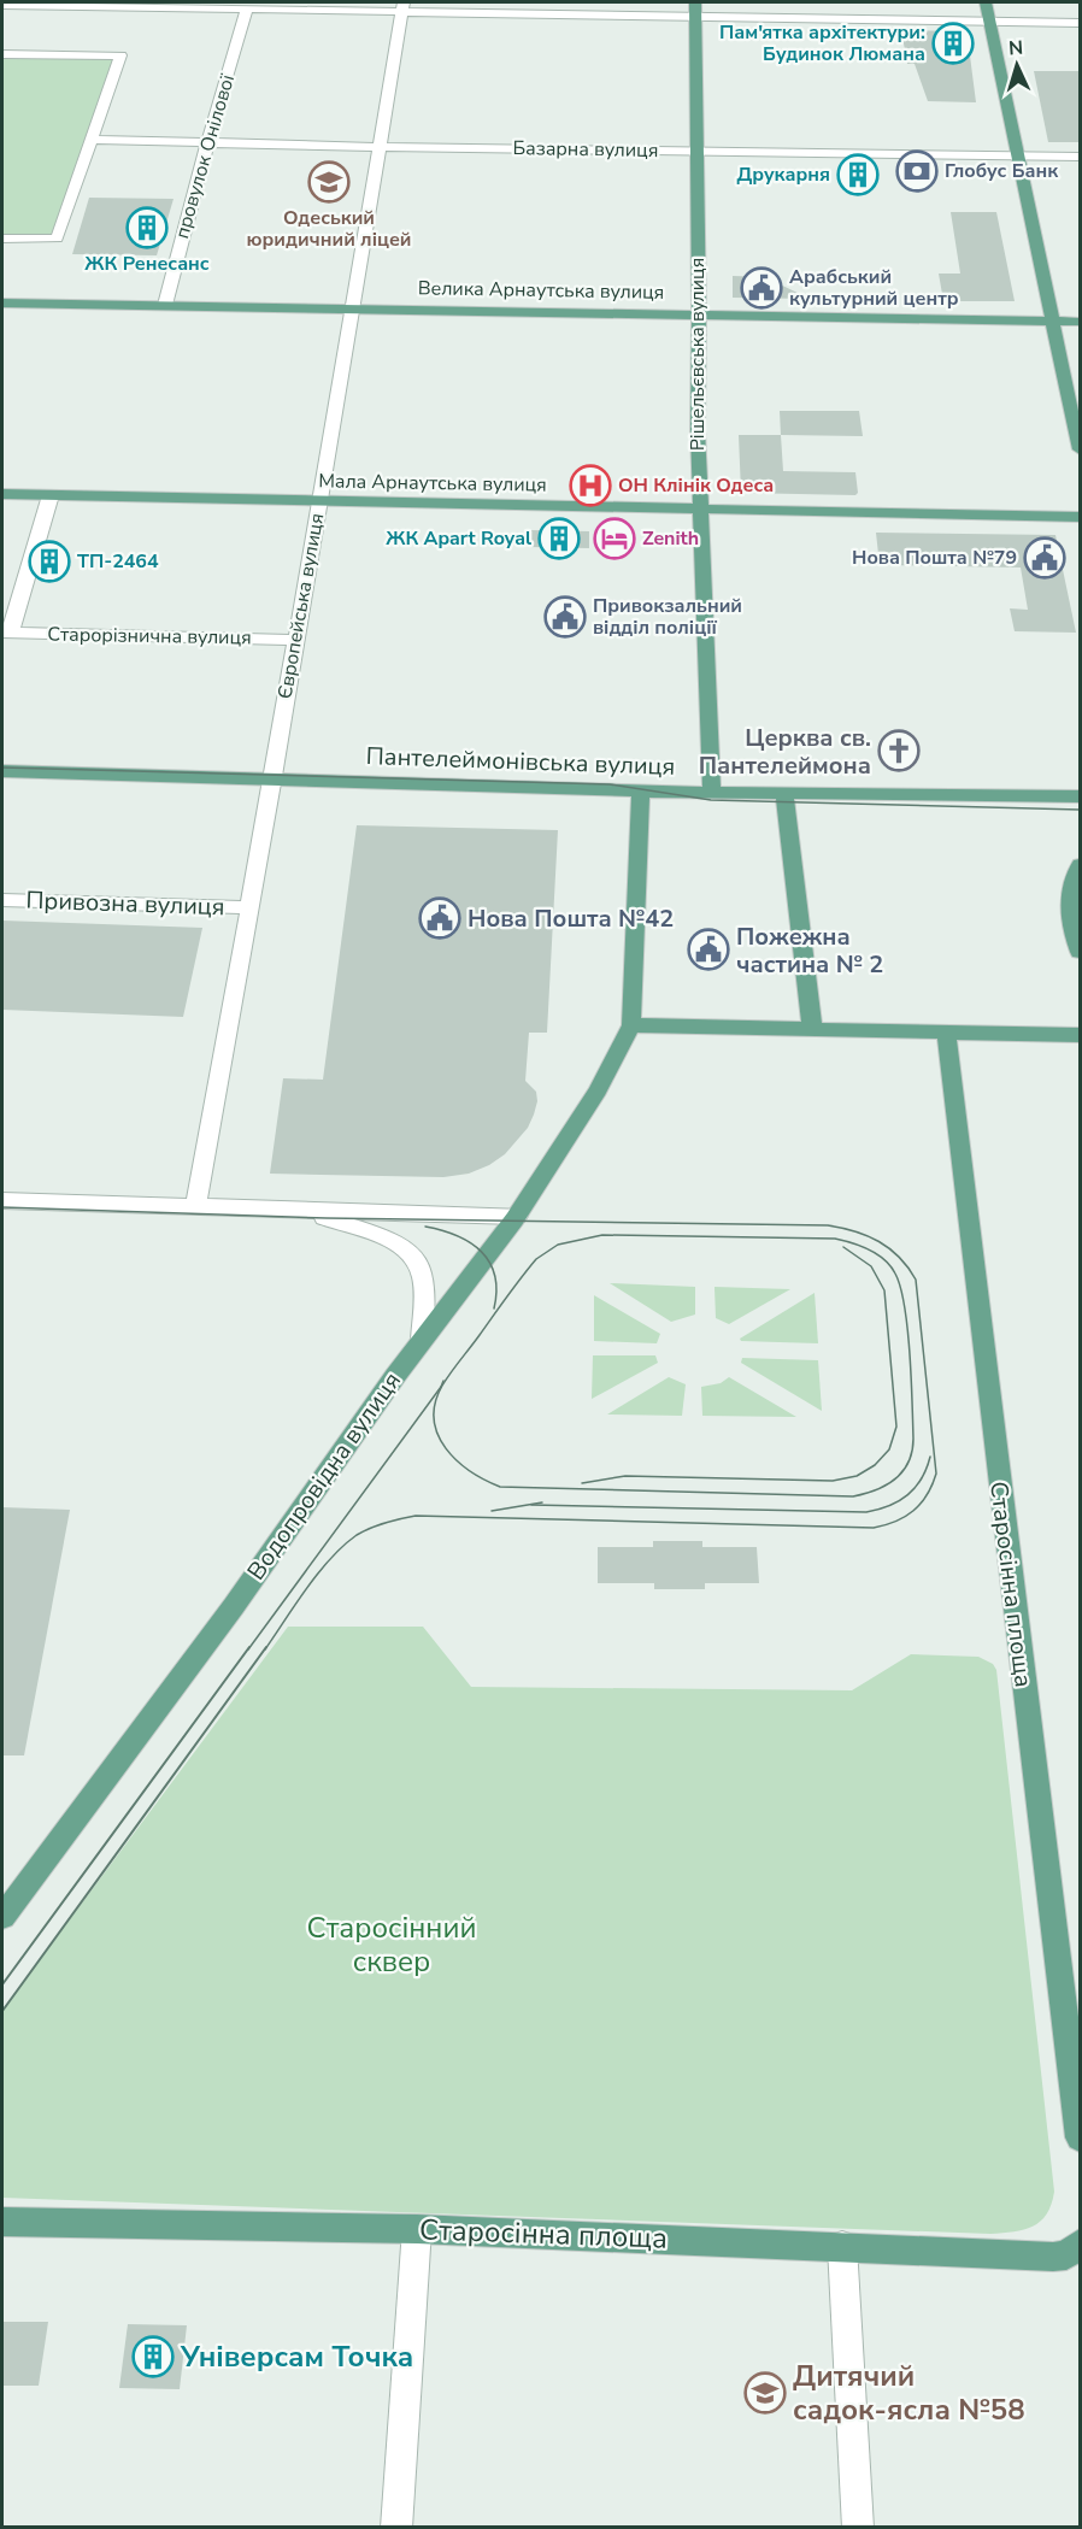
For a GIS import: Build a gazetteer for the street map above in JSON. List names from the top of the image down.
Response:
{
  "streets": {
    "main road": [
      "Велика Арнаутська вулиця",
      "Рішельєвська вулиця",
      "Мала Арнаутська вулиця",
      "Пантелеймонівська вулиця",
      "Водопровідна вулиця",
      "Старосінна площа"
    ],
    "street": [
      "Базарна вулиця",
      "провулок Онілової",
      "Європейська вулиця",
      "Старорізнична вулиця",
      "Привозна вулиця"
    ]
  },
  "crossings": [
    ["Базарна вулиця", "провулок Онілової"],
    ["Базарна вулиця", "Рішельєвська вулиця"],
    ["Базарна вулиця", "Європейська вулиця"],
    ["провулок Онілової", "Велика Арнаутська вулиця"],
    ["Велика Арнаутська вулиця", "Рішельєвська вулиця"],
    ["Велика Арнаутська вулиця", "Європейська вулиця"],
    ["Рішельєвська вулиця", "Мала Арнаутська вулиця"],
    ["Рішельєвська вулиця", "Пантелеймонівська вулиця"],
    ["Мала Арнаутська вулиця", "Європейська вулиця"],
    ["Європейська вулиця", "Старорізнична вулиця"],
    ["Європейська вулиця", "Пантелеймонівська вулиця"],
    ["Європейська вулиця", "Привозна вулиця"]
  ],
  "parks": ["Старосінний сквер"],
  "places": {
    "building": [
      "Пам'ятка архітектури: Будинок Люмана",
      "Друкарня",
      "ЖК Ренесанс",
      "ЖК Apart Royal",
      "ТП-2464",
      "Універсам Точка"
    ],
    "bank": ["Глобус Банк"],
    "school or university": ["Одеський юридичний ліцей", "Дитячий садок-ясла №58"],
    "public building": [
      "Арабський культурний центр",
      "Нова Пошта №79",
      "Привокзальний відділ поліції",
      "Нова Пошта №42",
      "Пожежна частина № 2"
    ],
    "hospital": ["ОН Клінік Одеса"],
    "hotel": ["Zenith"],
    "church": ["Церква св. Пантелеймона"]
  },
  "north": "top"
}
